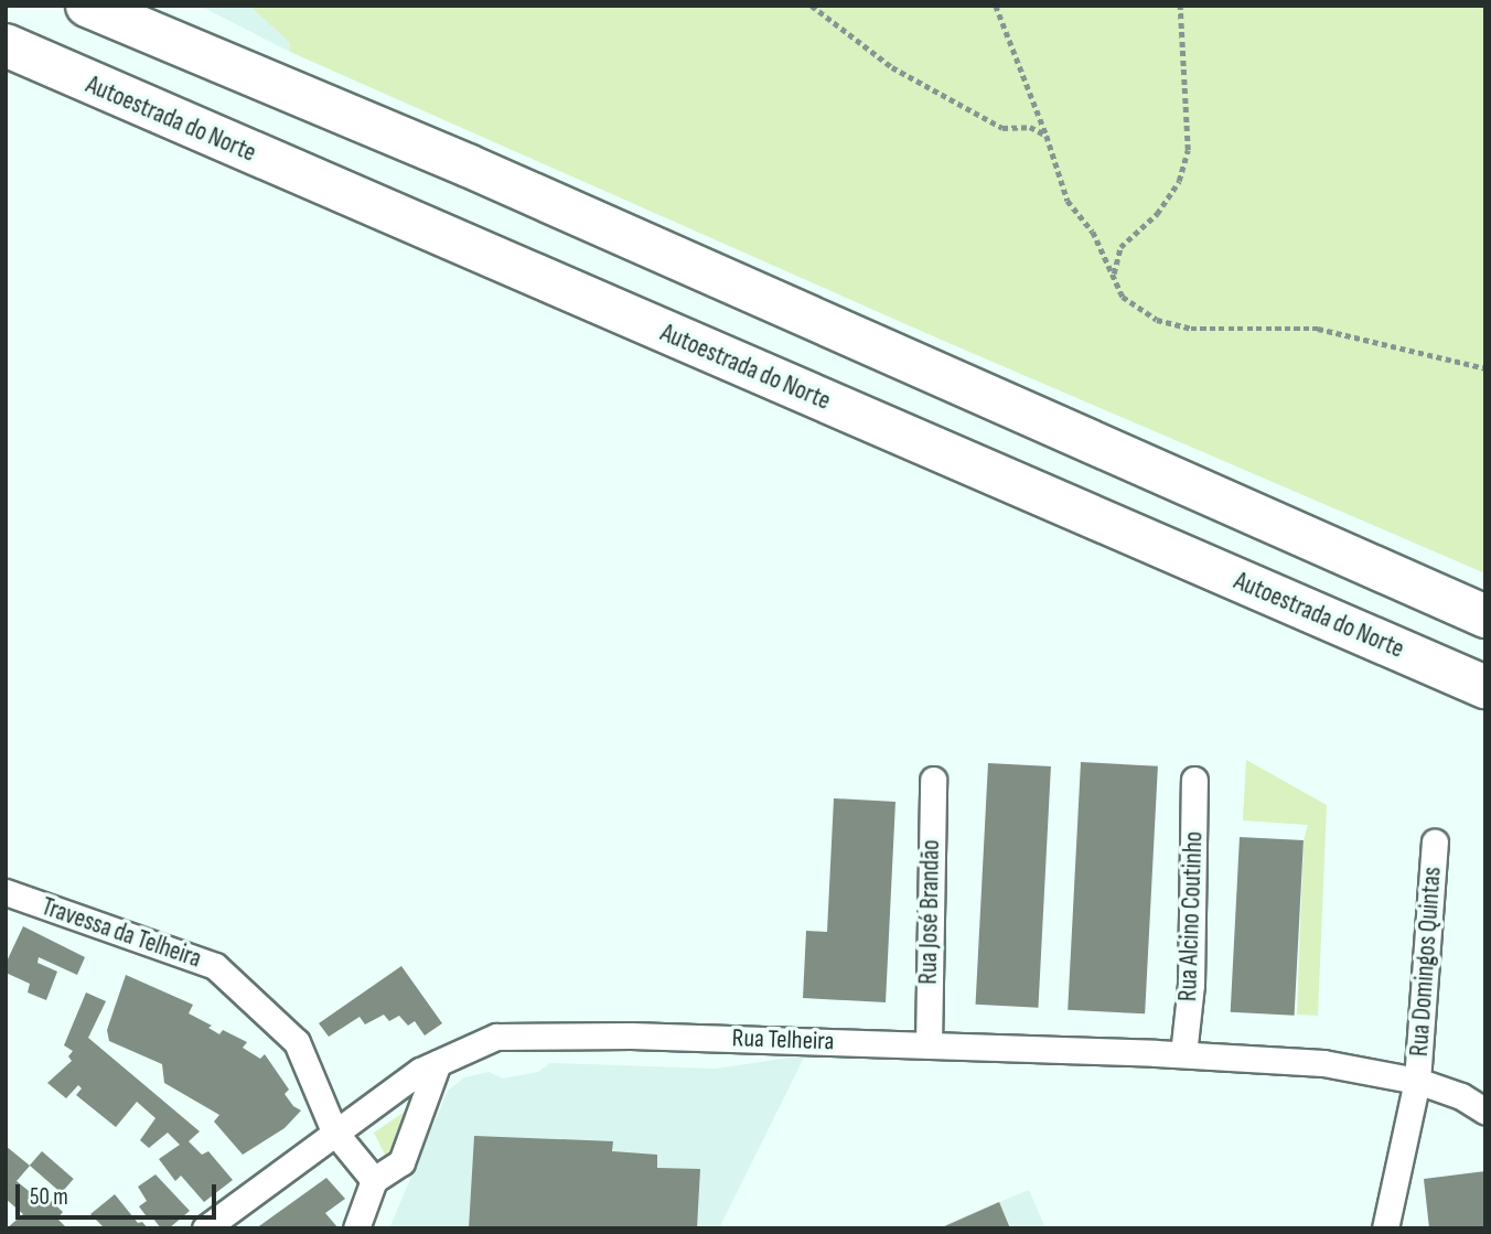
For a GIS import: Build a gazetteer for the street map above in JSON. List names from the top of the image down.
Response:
{
  "streets": {
    "highway": ["Autoestrada do Norte"],
    "street": [
      "Rua José Brandão",
      "Rua Alcino Coutinho",
      "Travessa da Telheira",
      "Rua Domingos Quintas",
      "Rua Telheira"
    ]
  },
  "crossings": [
    ["Rua José Brandão", "Rua Telheira"],
    ["Rua Alcino Coutinho", "Rua Telheira"],
    ["Travessa da Telheira", "Rua Telheira"],
    ["Rua Domingos Quintas", "Rua Telheira"]
  ],
  "scale_bar": "50 m"
}
